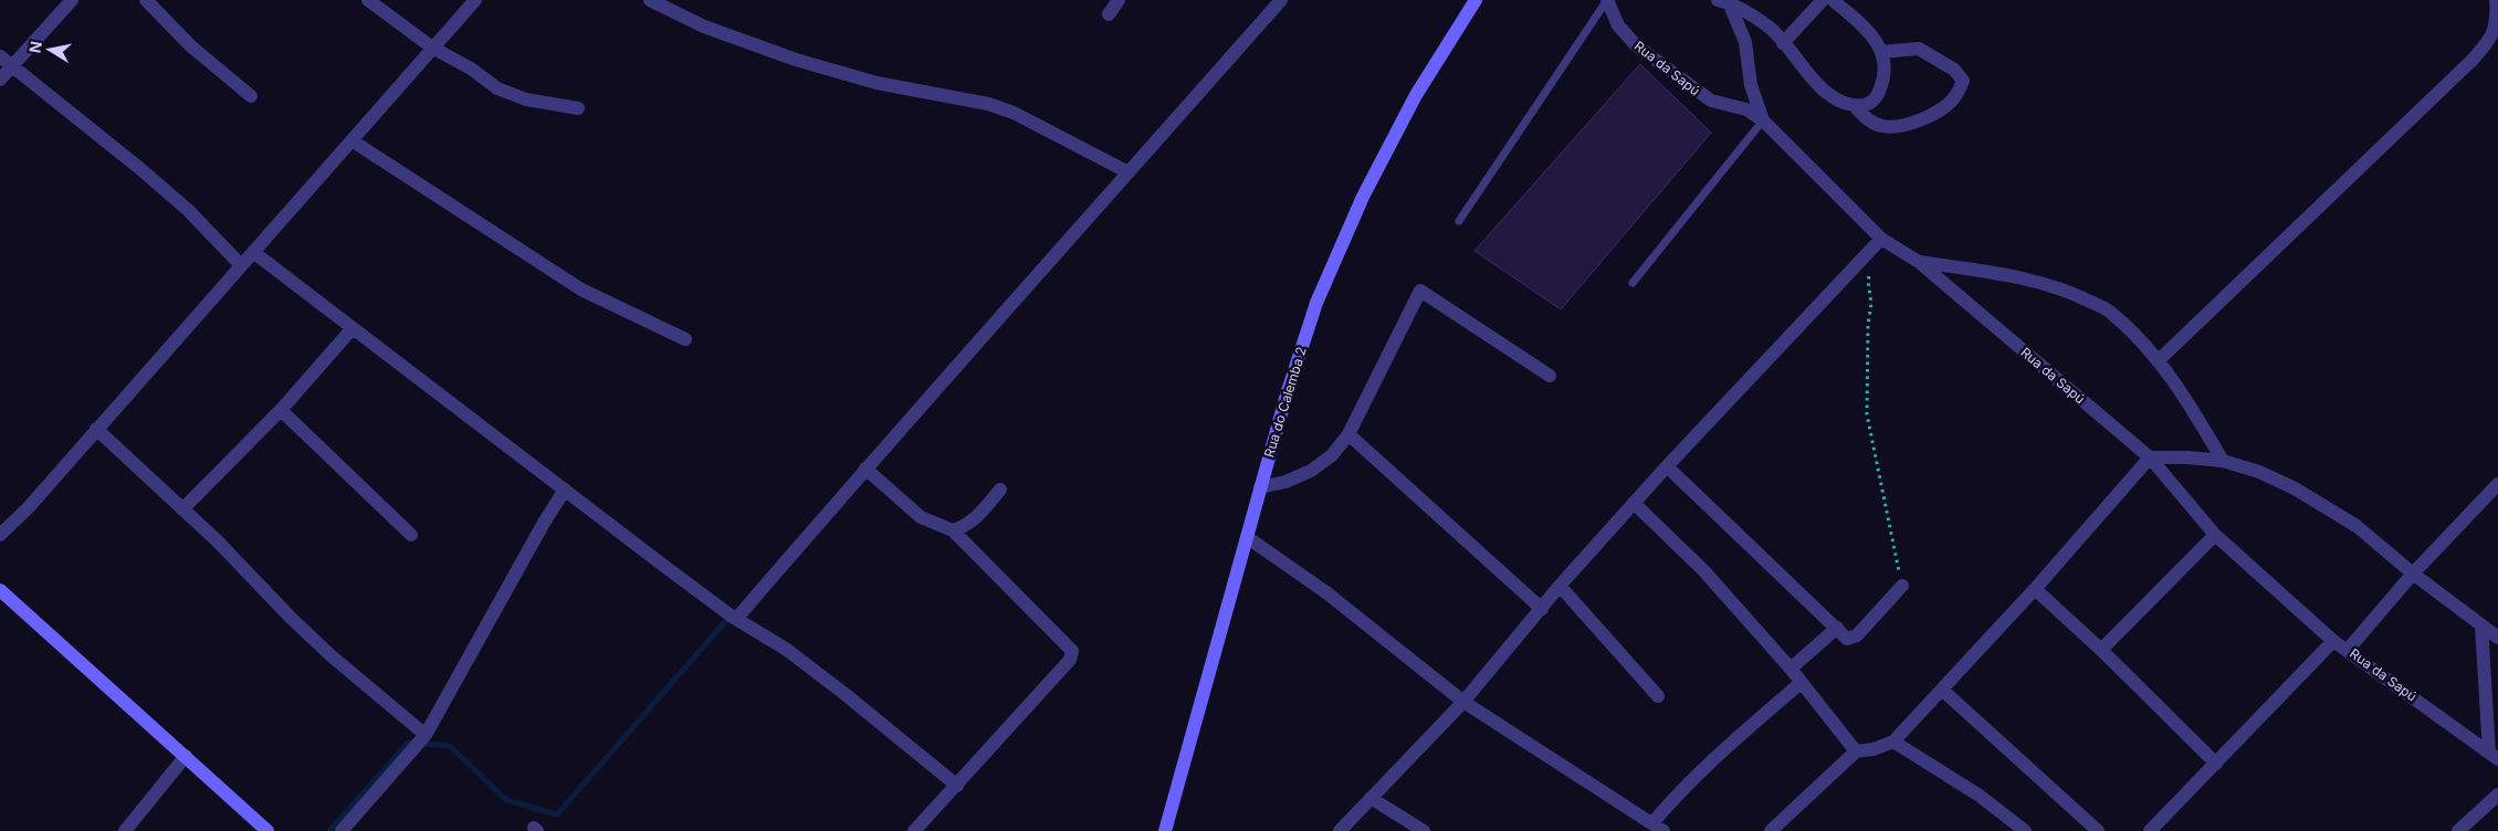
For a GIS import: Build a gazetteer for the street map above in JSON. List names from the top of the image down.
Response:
{
  "streets": {
    "main road": ["Rua do Calemba 2"],
    "street": ["Rua da Sapú"]
  },
  "north": "left"
}
